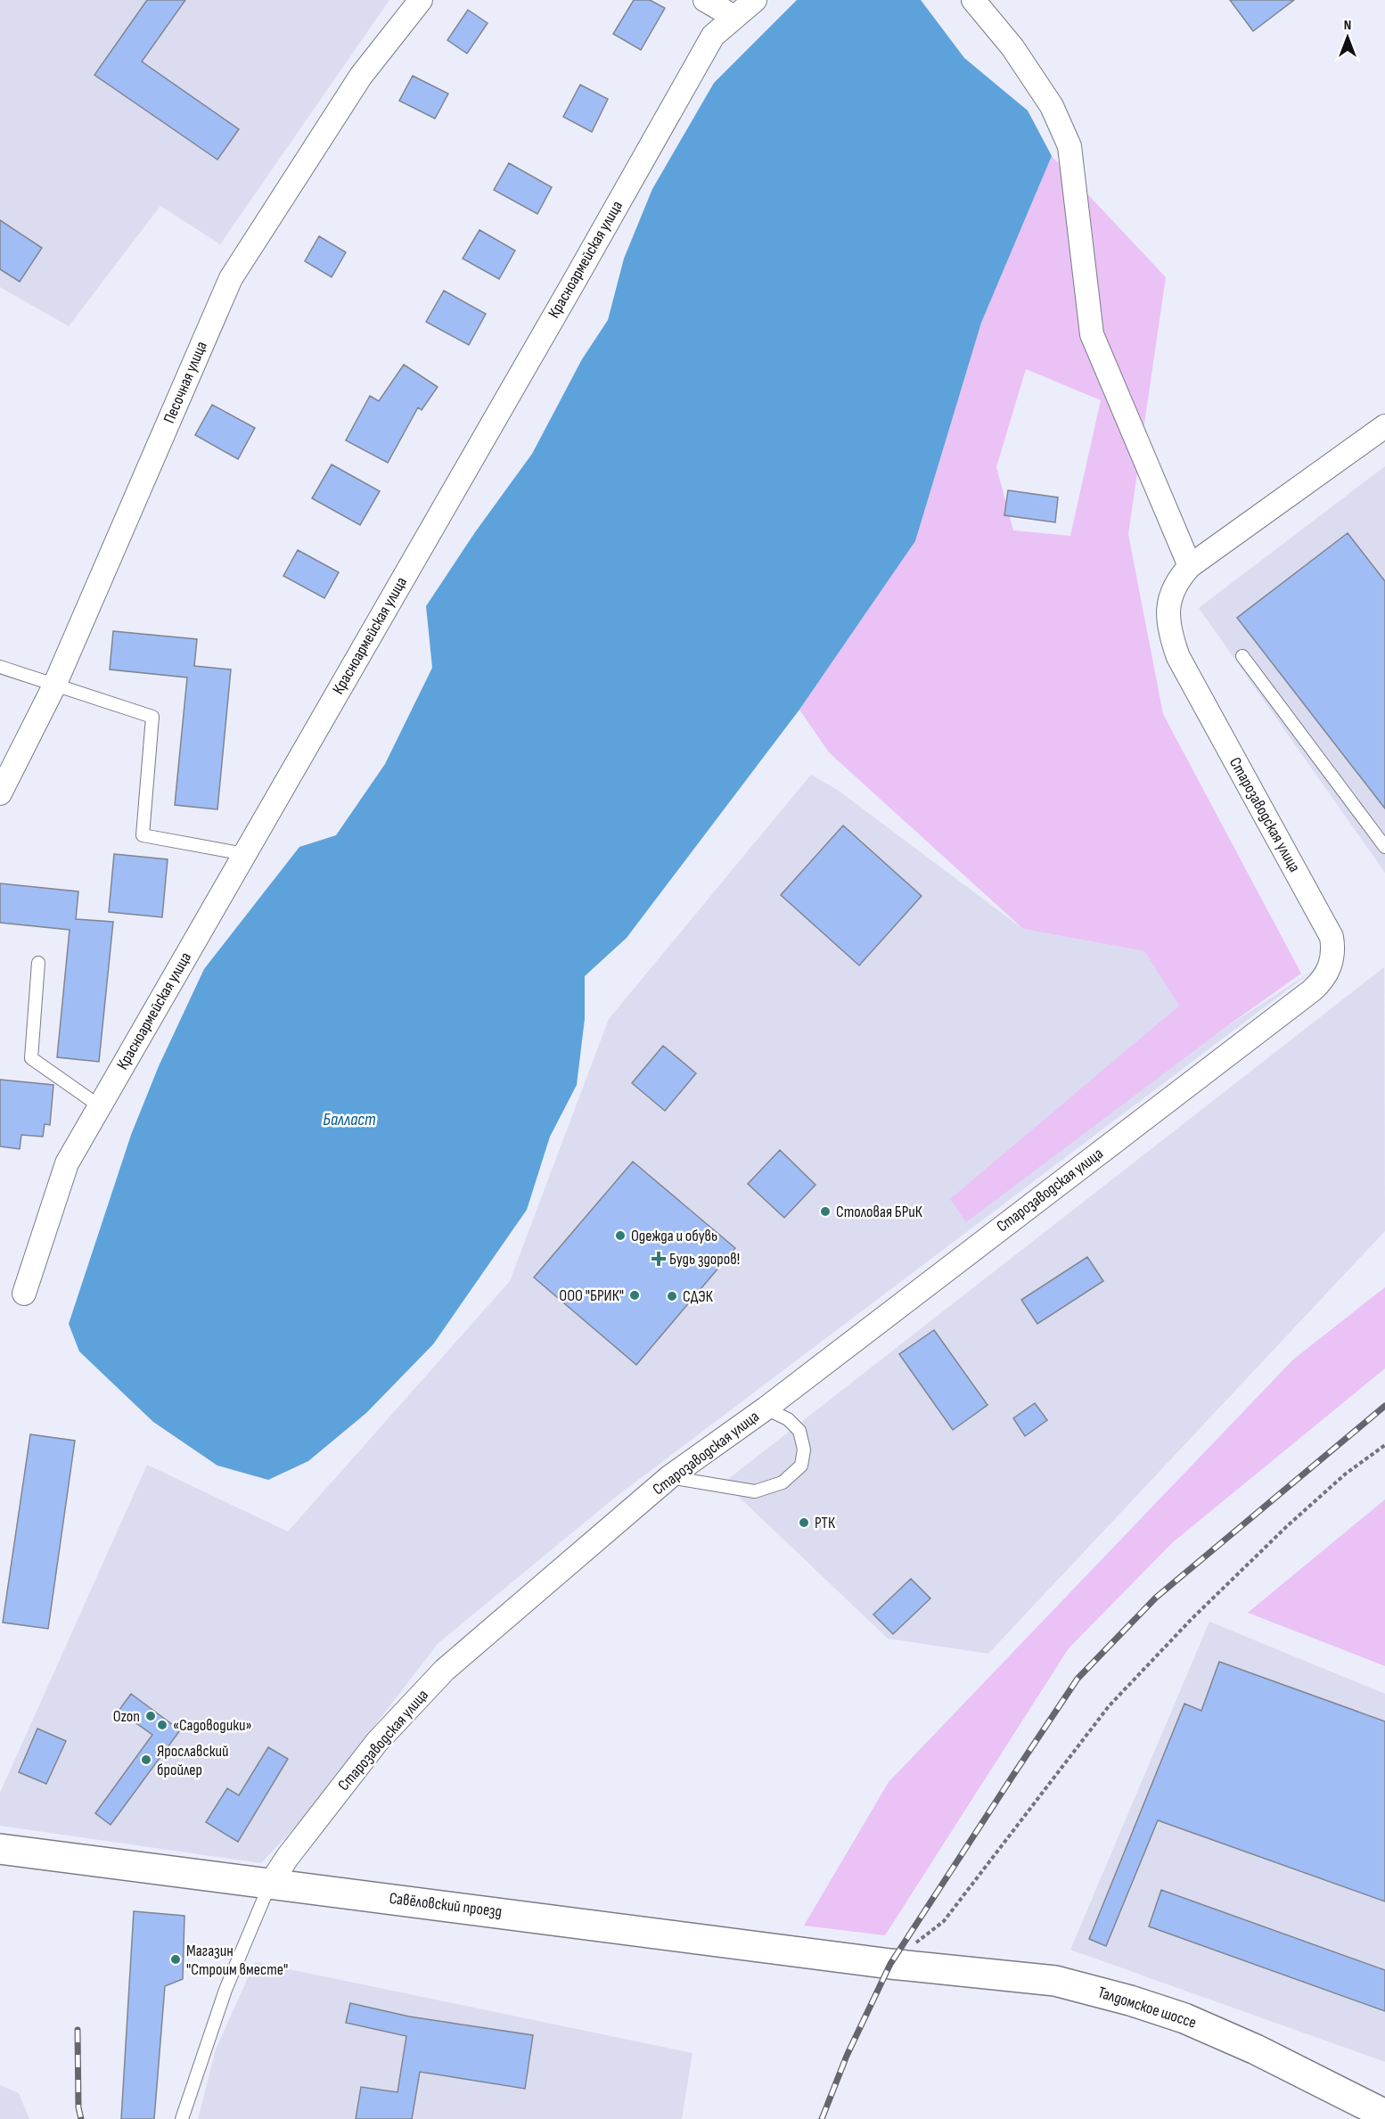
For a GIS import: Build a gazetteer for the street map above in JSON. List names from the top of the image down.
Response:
{
  "streets": {
    "main road": ["Савёловский проезд", "Талдомское шоссе"],
    "street": ["Красноармейская улица", "Песочная улица", "Старозаводская улица"]
  },
  "crossings": [
    ["Старозаводская улица", "Савёловский проезд"],
    ["Савёловский проезд", "Талдомское шоссе"]
  ],
  "water": ["Балласт"],
  "places": {
    "other": [
      "Столовая БРиК",
      "Одежда и обувь",
      "ООО \"БРИК\"",
      "СДЭК",
      "РТК",
      "Ozon",
      "«Садоводики»",
      "Ярославский бройлер",
      "Магазин \"Строим вместе\""
    ],
    "health": ["Будь здоров!"]
  },
  "north": "top"
}
